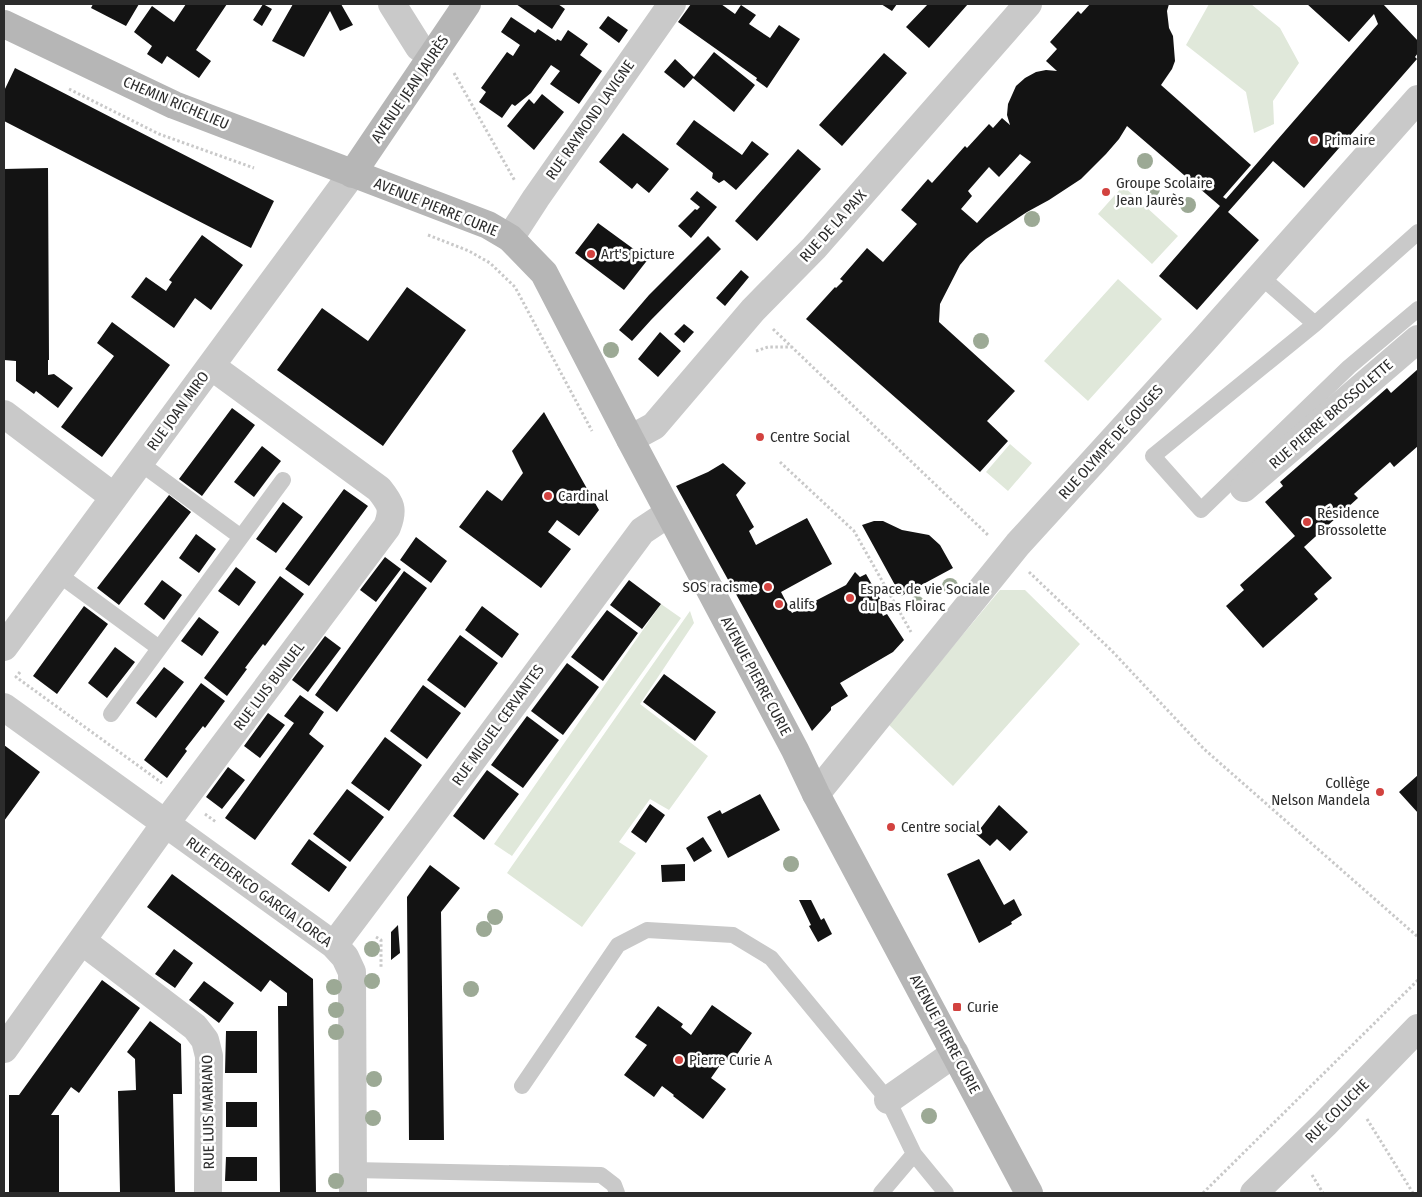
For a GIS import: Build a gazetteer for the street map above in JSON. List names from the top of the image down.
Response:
{
  "streets": {
    "street": [
      "AVENUE JEAN JAURÈS",
      "CHEMIN RICHELIEU",
      "RUE RAYMOND LAVIGNE",
      "AVENUE PIERRE CURIE",
      "RUE DE LA PAIX",
      "RUE JOAN MIRO",
      "RUE PIERRE BROSSOLETTE",
      "RUE OLYMPE DE GOUGES",
      "RUE LUIS BUNUEL",
      "RUE MIGUEL CERVANTES",
      "RUE FEDERICO GARCIA LORCA",
      "RUE COLUCHE",
      "RUE LUIS MARIANO"
    ]
  },
  "crossings": [
    ["AVENUE JEAN JAURÈS", "CHEMIN RICHELIEU"],
    ["AVENUE JEAN JAURÈS", "AVENUE PIERRE CURIE"],
    ["AVENUE JEAN JAURÈS", "RUE JOAN MIRO"],
    ["CHEMIN RICHELIEU", "AVENUE PIERRE CURIE"],
    ["CHEMIN RICHELIEU", "RUE JOAN MIRO"],
    ["RUE RAYMOND LAVIGNE", "AVENUE PIERRE CURIE"],
    ["AVENUE PIERRE CURIE", "RUE DE LA PAIX"],
    ["AVENUE PIERRE CURIE", "RUE JOAN MIRO"],
    ["AVENUE PIERRE CURIE", "RUE OLYMPE DE GOUGES"],
    ["AVENUE PIERRE CURIE", "RUE MIGUEL CERVANTES"],
    ["RUE JOAN MIRO", "RUE LUIS BUNUEL"],
    ["RUE LUIS BUNUEL", "RUE FEDERICO GARCIA LORCA"],
    ["RUE LUIS BUNUEL", "RUE LUIS MARIANO"],
    ["RUE MIGUEL CERVANTES", "RUE FEDERICO GARCIA LORCA"]
  ],
  "places": {
    "other": [
      "Primaire",
      "Groupe Scolaire Jean Jaurès",
      "Art's picture",
      "Centre Social",
      "Cardinal",
      "Résidence Brossolette",
      "SOS racisme",
      "Espace de vie Sociale du Bas Floirac",
      "alifs",
      "Collège Nelson Mandela",
      "Centre social",
      "Pierre Curie A"
    ],
    "transit": ["Curie"]
  }
}
